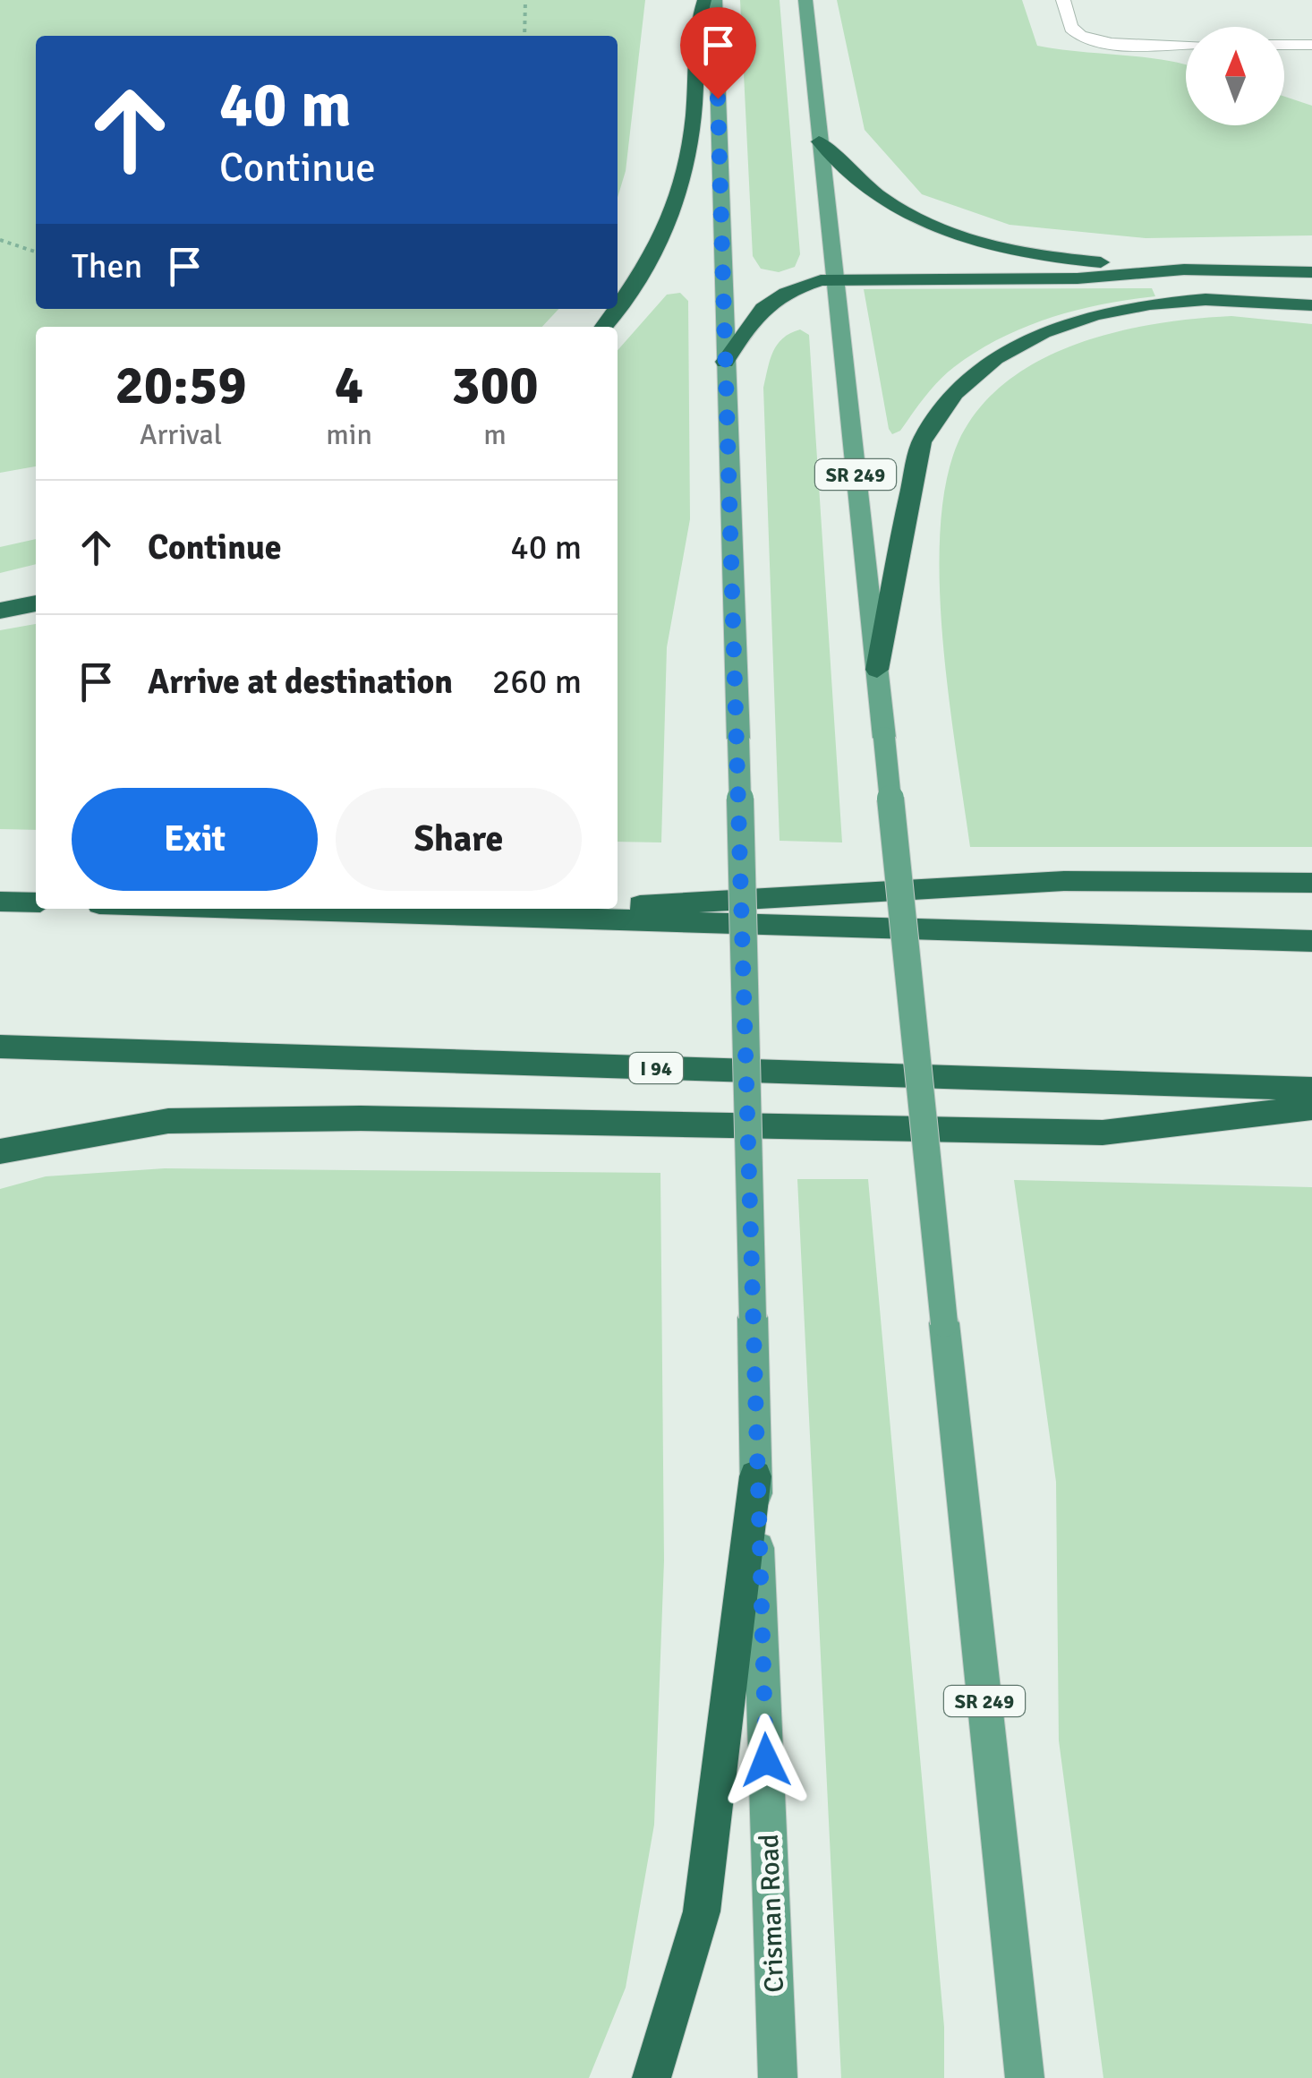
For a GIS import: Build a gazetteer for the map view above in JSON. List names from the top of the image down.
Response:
{
  "streets": {
    "highway": ["I 94"],
    "main road": ["SR 249", "Crisman Road"]
  },
  "north": "top",
  "page": {
    "turn": ["40 m", "Continue"],
    "then": "Then",
    "eta": [
      "20:59",
      "Arrival",
      "4",
      "min",
      "300",
      "m"
    ],
    "list": [
      {
        "name": "Continue",
        "value": "40 m"
      },
      {
        "name": "Arrive at destination",
        "value": "260 m"
      }
    ],
    "buttons": ["Exit", "Share"]
  }
}
